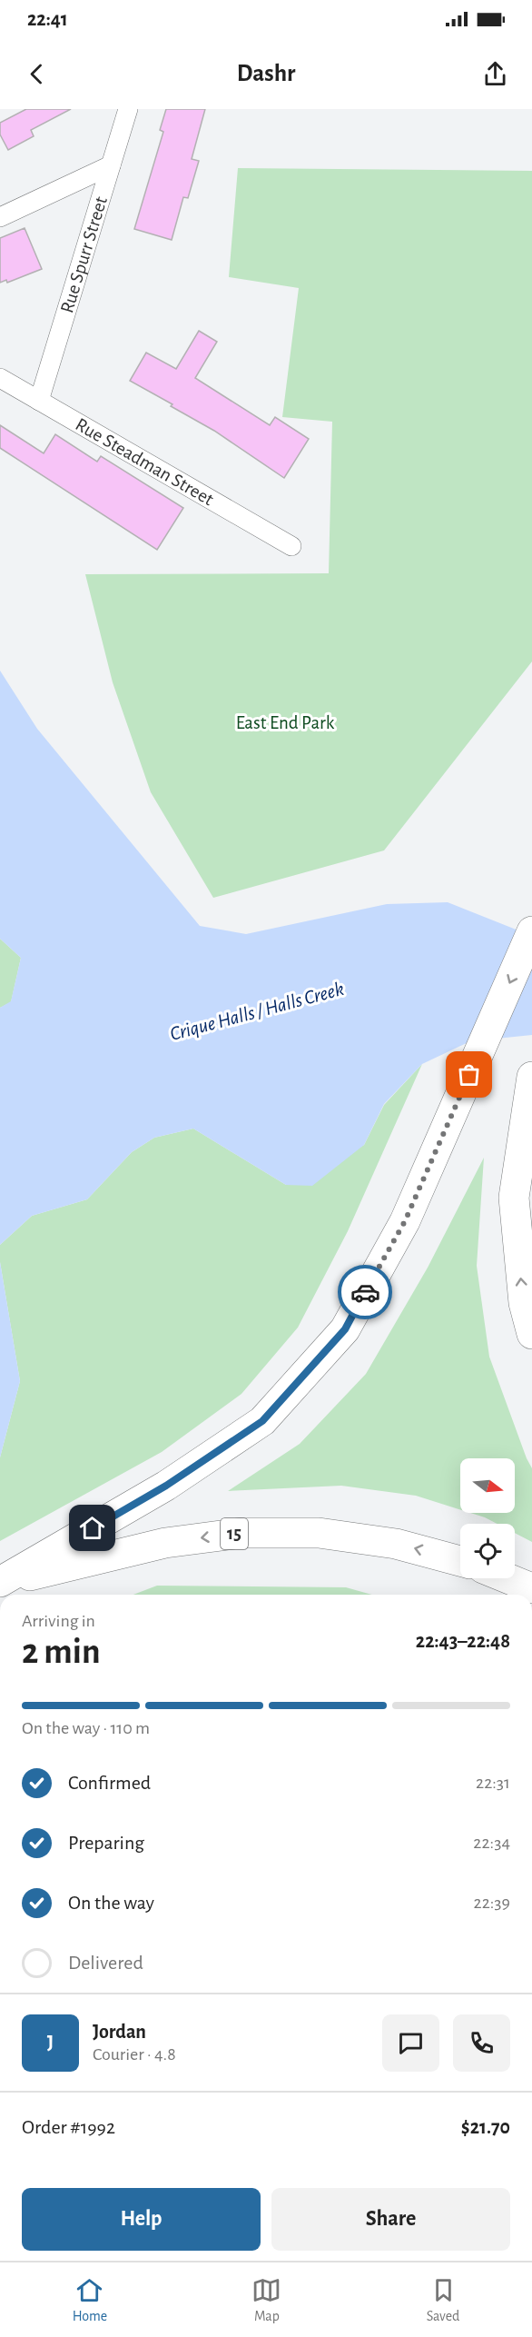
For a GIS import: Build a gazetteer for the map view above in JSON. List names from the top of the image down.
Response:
{
  "streets": {
    "highway": ["15"],
    "street": ["Rue Spurr Street", "Rue Steadman Street"]
  },
  "crossings": [
    ["Rue Spurr Street", "Rue Steadman Street"]
  ],
  "water": ["Crique Halls / Halls Creek"],
  "parks": ["East End Park"],
  "north": "right",
  "page": {
    "status": "22:41",
    "header": "Dashr",
    "heading": ["2 min", "Arriving in", "22:43–22:48"],
    "panel": [
      "Jordan",
      "Courier · 4.8",
      "Order #1992",
      "$21.70"
    ],
    "bar": "On the way · 110 m",
    "list": [
      ["Confirmed", "22:31"],
      ["Preparing", "22:34"],
      ["On the way", "22:39"],
      "Delivered"
    ],
    "round": "J",
    "buttons": ["Help", "Share"],
    "tabs": ["Home", "Map", "Saved"]
  }
}
